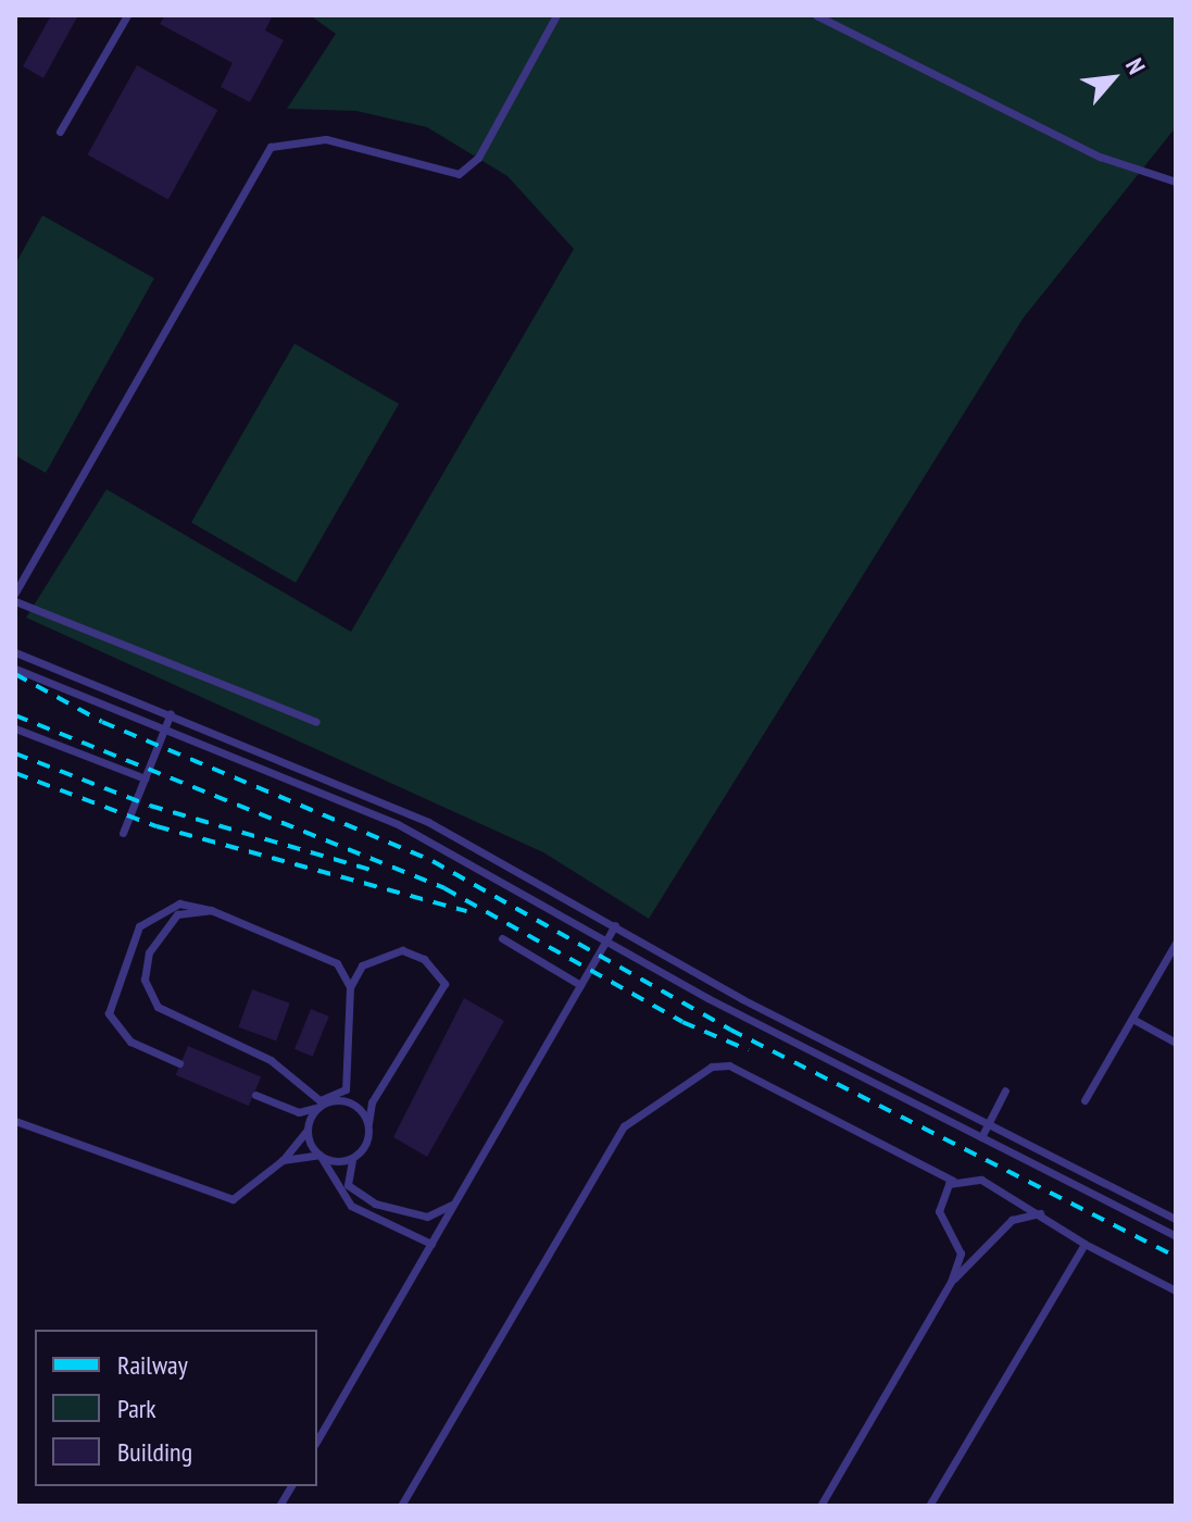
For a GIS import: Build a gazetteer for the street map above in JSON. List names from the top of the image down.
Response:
{
  "legend": ["Railway", "Park", "Building"],
  "north": "top right"
}
